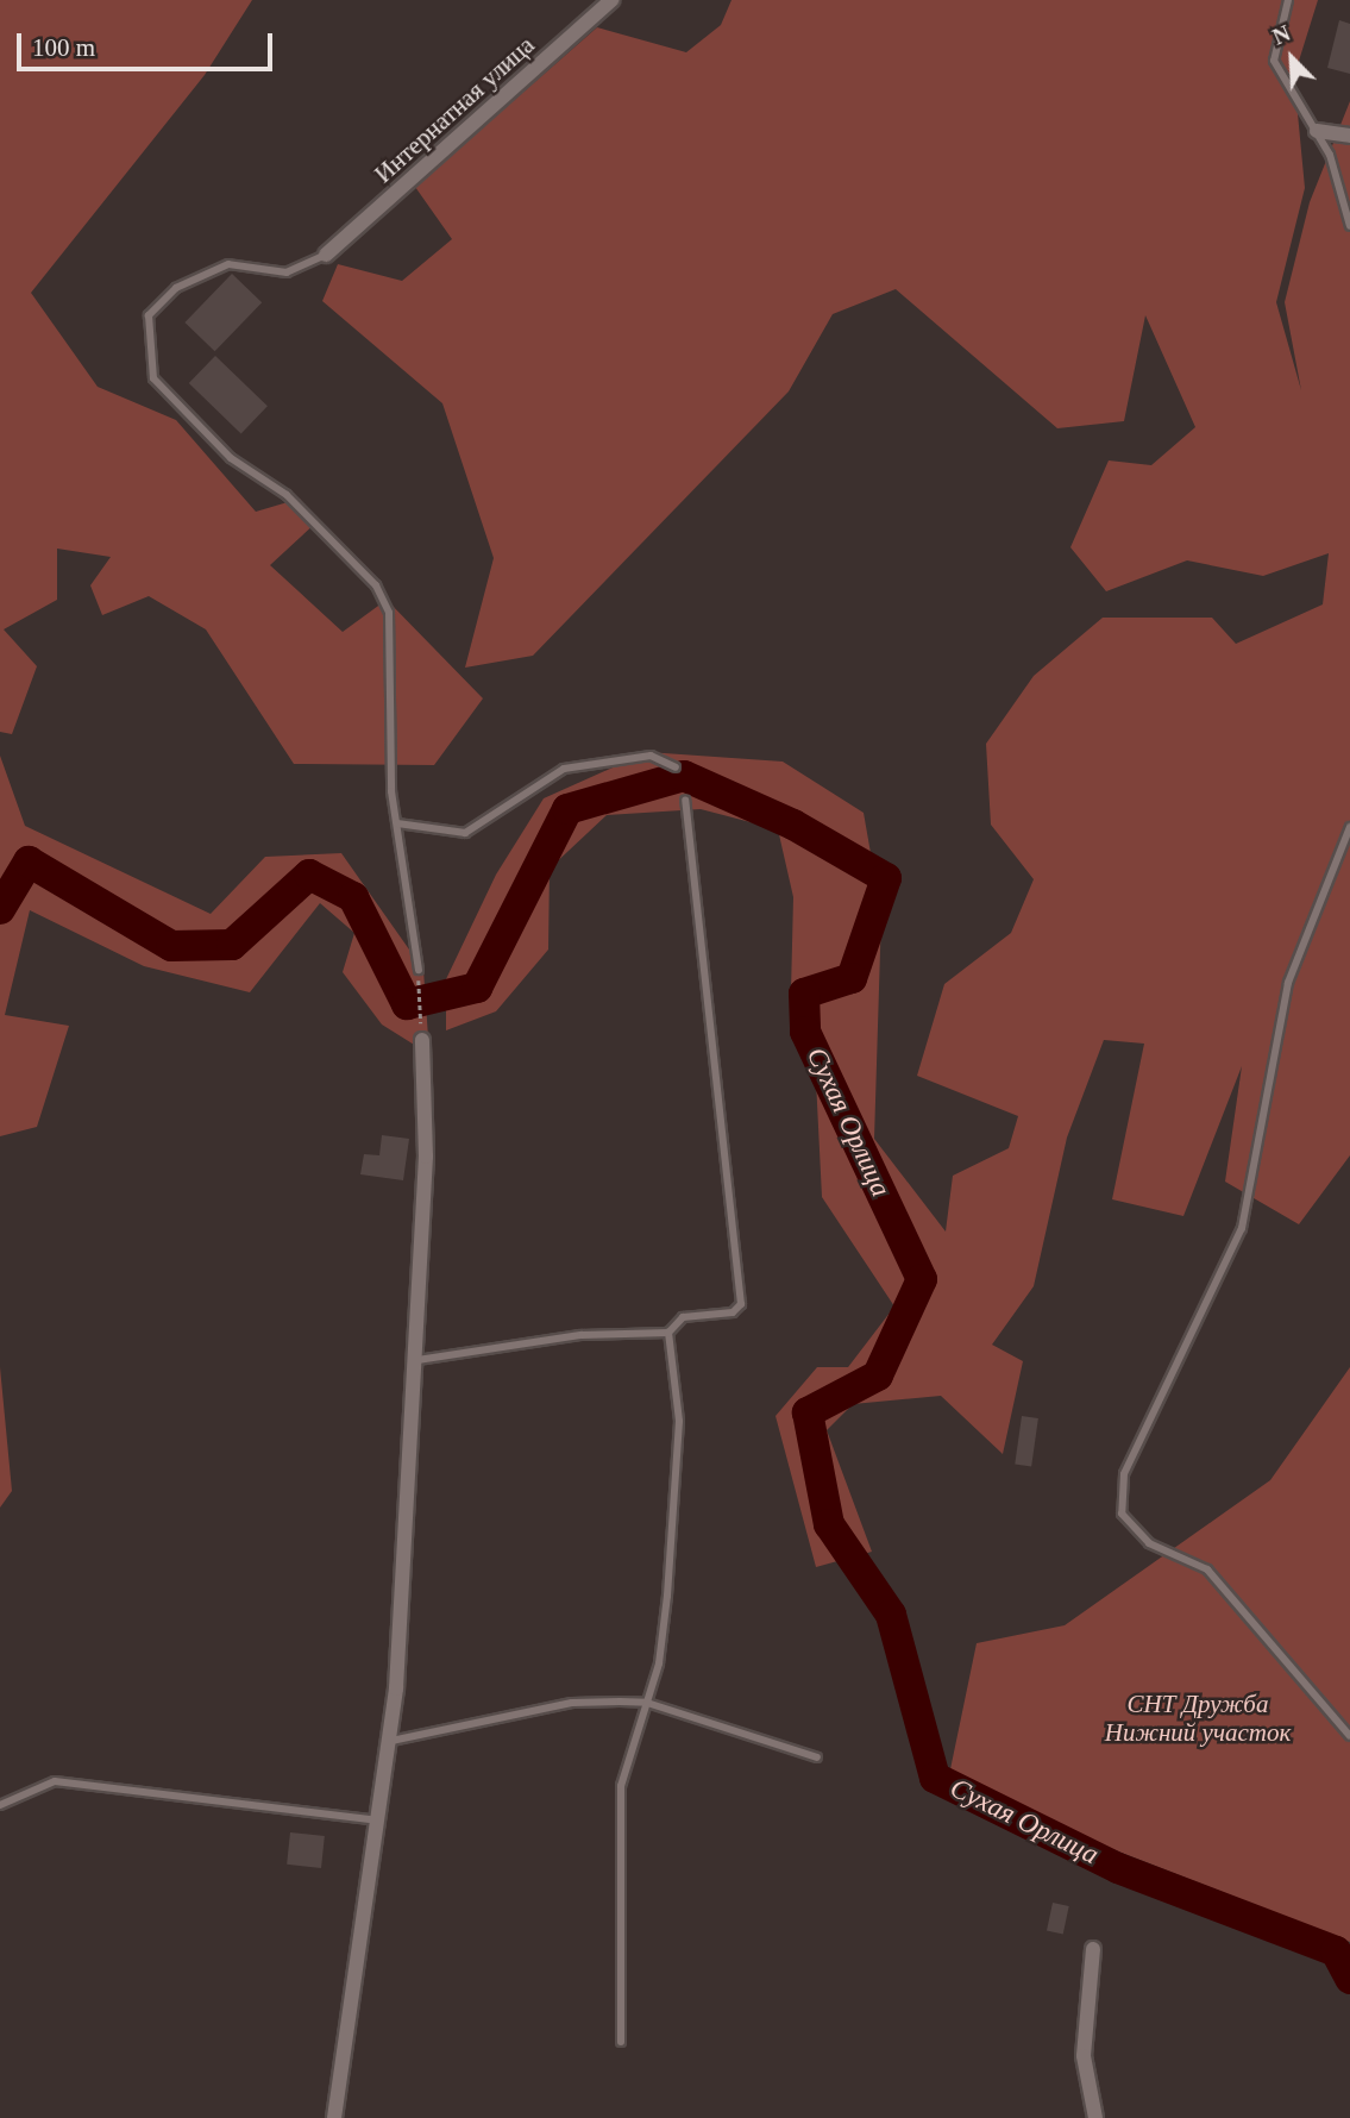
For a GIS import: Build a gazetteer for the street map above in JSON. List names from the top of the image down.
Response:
{
  "streets": {
    "street": ["Интернатная улица"]
  },
  "water": ["Сухая Орлица"],
  "parks": ["СНТ Дружба Нижний участок"],
  "scale_bar": "100 m",
  "north": "top left"
}
